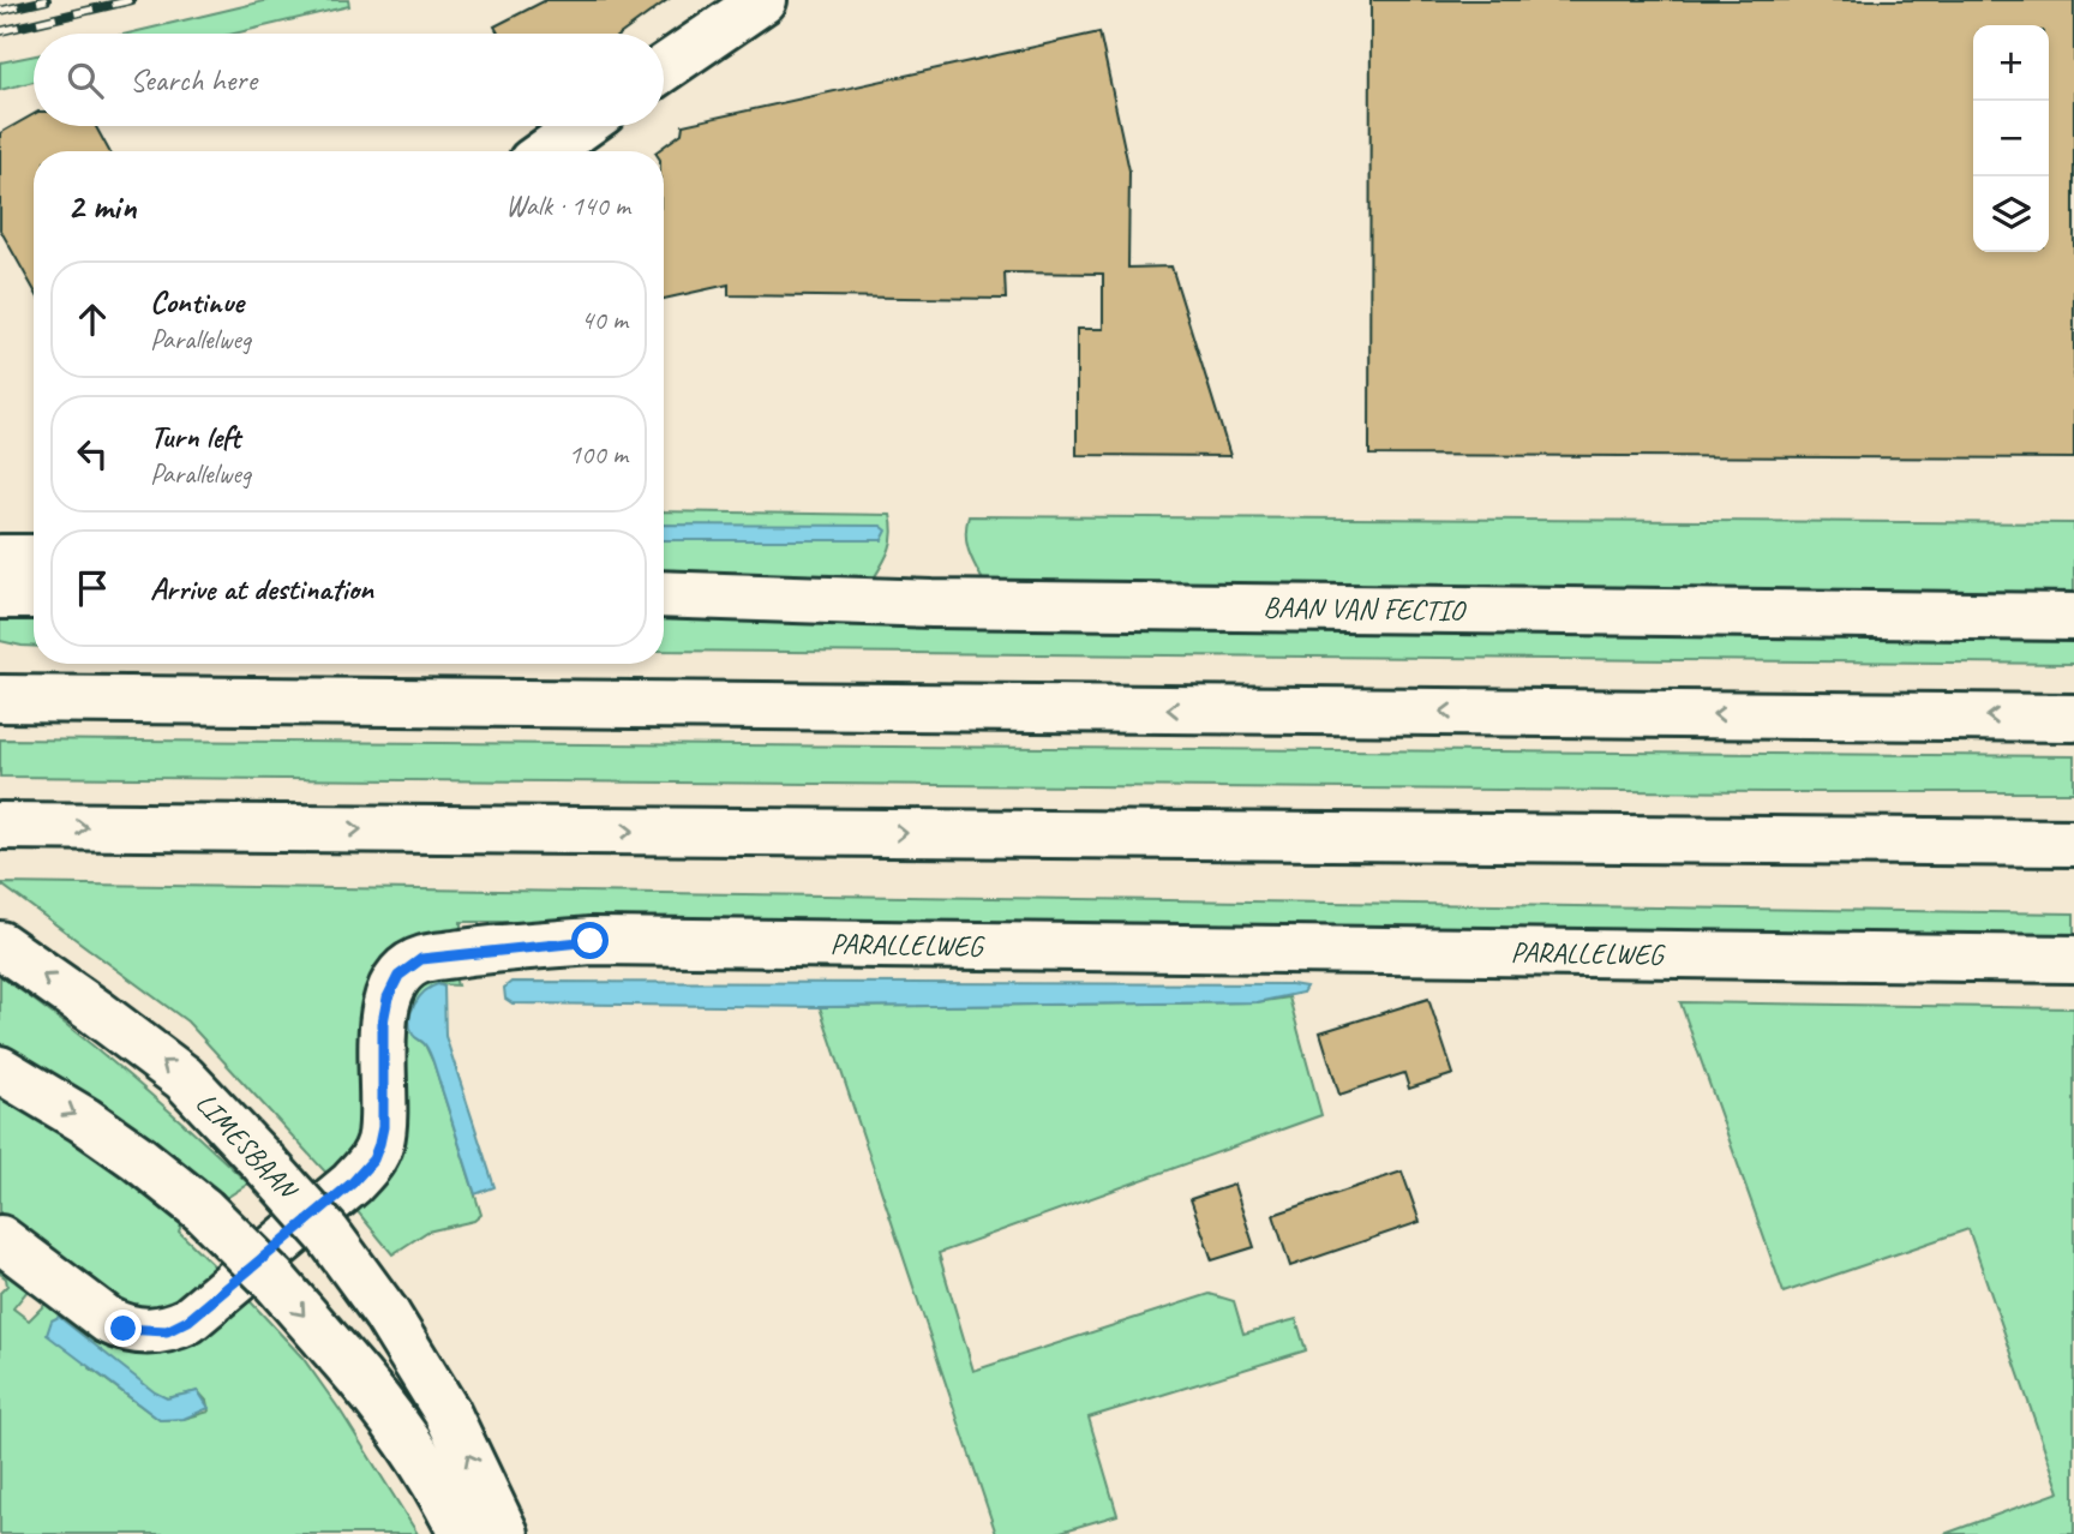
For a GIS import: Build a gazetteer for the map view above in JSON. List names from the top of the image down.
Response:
{
  "streets": {
    "main road": ["BAAN VAN FECTIO", "PARALLELWEG", "LIMESBAAN"]
  },
  "page": {
    "map_buttons": ["+", "−"],
    "search": "Search here",
    "heading": ["2 min", "Walk · 140 m"],
    "list": [
      ["Continue", "Parallelweg", "40 m"],
      ["Turn left", "Parallelweg", "100 m"],
      "Arrive at destination"
    ]
  }
}
